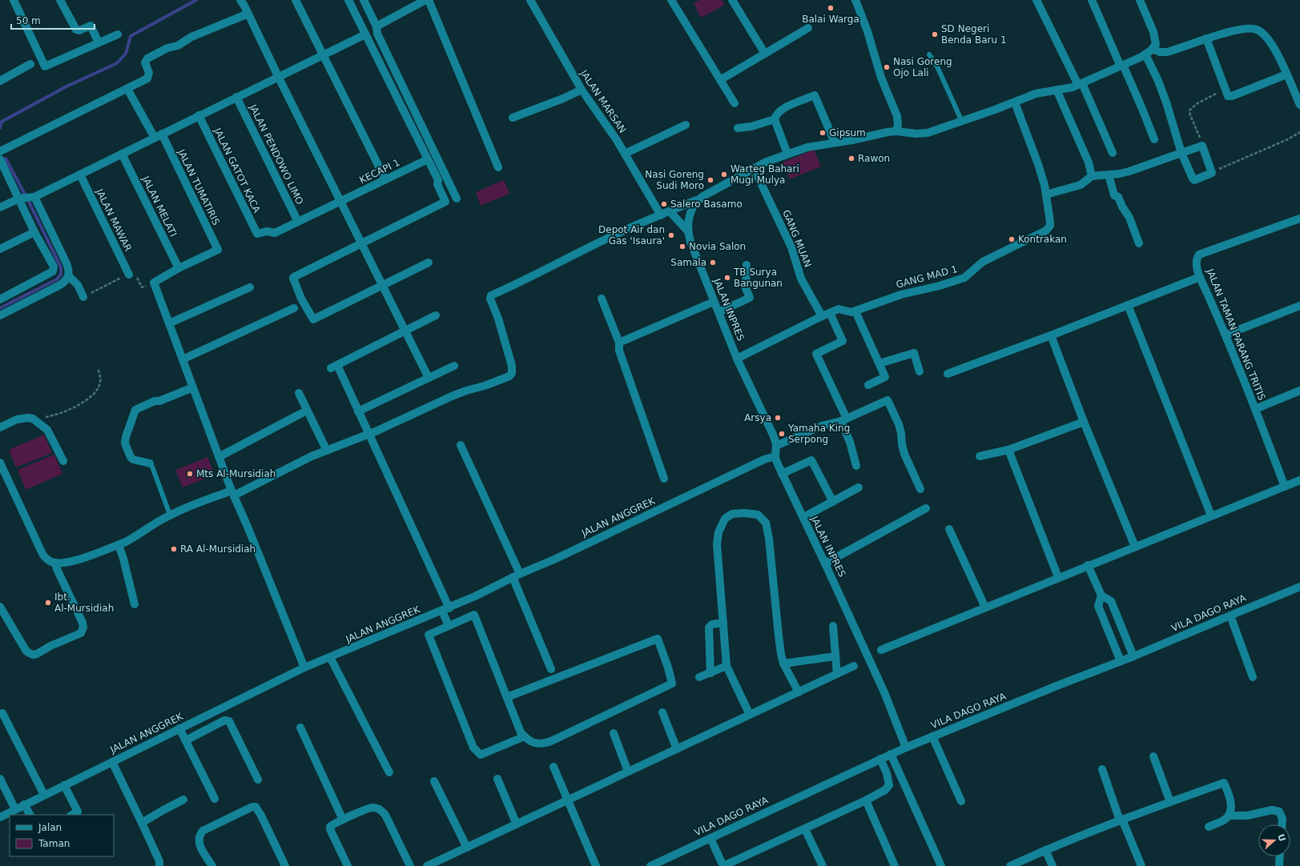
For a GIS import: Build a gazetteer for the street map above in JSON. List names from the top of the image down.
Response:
{
  "streets": {
    "street": [
      "JALAN MARSAN",
      "JALAN PENDOWO LIMO",
      "JALAN GATOT KACA",
      "KECAPI 1",
      "JALAN TUMATIRIS",
      "JALAN MELATI",
      "JALAN MAWAR",
      "GANG MUAN",
      "GANG MAD 1",
      "JALAN INPRES",
      "JALAN TAMAN PARANG TRITIS",
      "JALAN ANGGREK",
      "VILA DAGO RAYA"
    ]
  },
  "crossings": [
    ["JALAN PENDOWO LIMO", "KECAPI 1"],
    ["JALAN GATOT KACA", "KECAPI 1"],
    ["JALAN TUMATIRIS", "JALAN MELATI"],
    ["GANG MUAN", "GANG MAD 1"],
    ["GANG MUAN", "JALAN INPRES"],
    ["GANG MAD 1", "JALAN INPRES"],
    ["JALAN INPRES", "JALAN ANGGREK"],
    ["JALAN INPRES", "VILA DAGO RAYA"]
  ],
  "places": [
    "Balai Warga",
    "SD Negeri Benda Baru 1",
    "Nasi Goreng Ojo Lali",
    "Gipsum",
    "Rawon",
    "Warteg Bahari Mugi Mulya",
    "Nasi Goreng Sudi Moro",
    "Salero Basamo",
    "Depot Air dan Gas 'Isaura'",
    "Kontrakan",
    "Novia Salon",
    "Samala",
    "TB Surya Bangunan",
    "Arsya",
    "Yamaha King Serpong",
    "Mts Al-Mursidiah",
    "RA Al-Mursidiah",
    "Ibt. Al-Mursidiah"
  ],
  "legend": ["Jalan", "Taman"],
  "scale_bar": "50 m",
  "north": "right"
}
